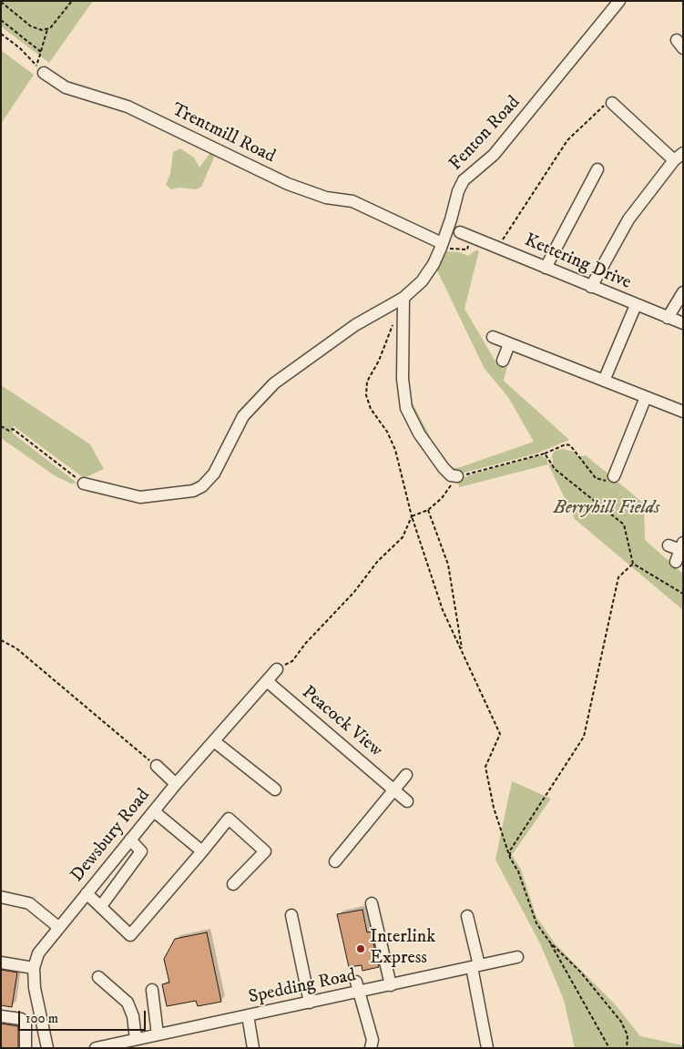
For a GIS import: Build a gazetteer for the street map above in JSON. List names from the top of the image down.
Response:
{
  "streets": {
    "street": [
      "Trentmill Road",
      "Fenton Road",
      "Kettering Drive",
      "Peacock View",
      "Dewsbury Road",
      "Spedding Road"
    ]
  },
  "crossings": [
    ["Trentmill Road", "Fenton Road"],
    ["Peacock View", "Dewsbury Road"]
  ],
  "parks": ["Berryhill Fields"],
  "places": ["Interlink Express"],
  "scale_bar": "100 m"
}
